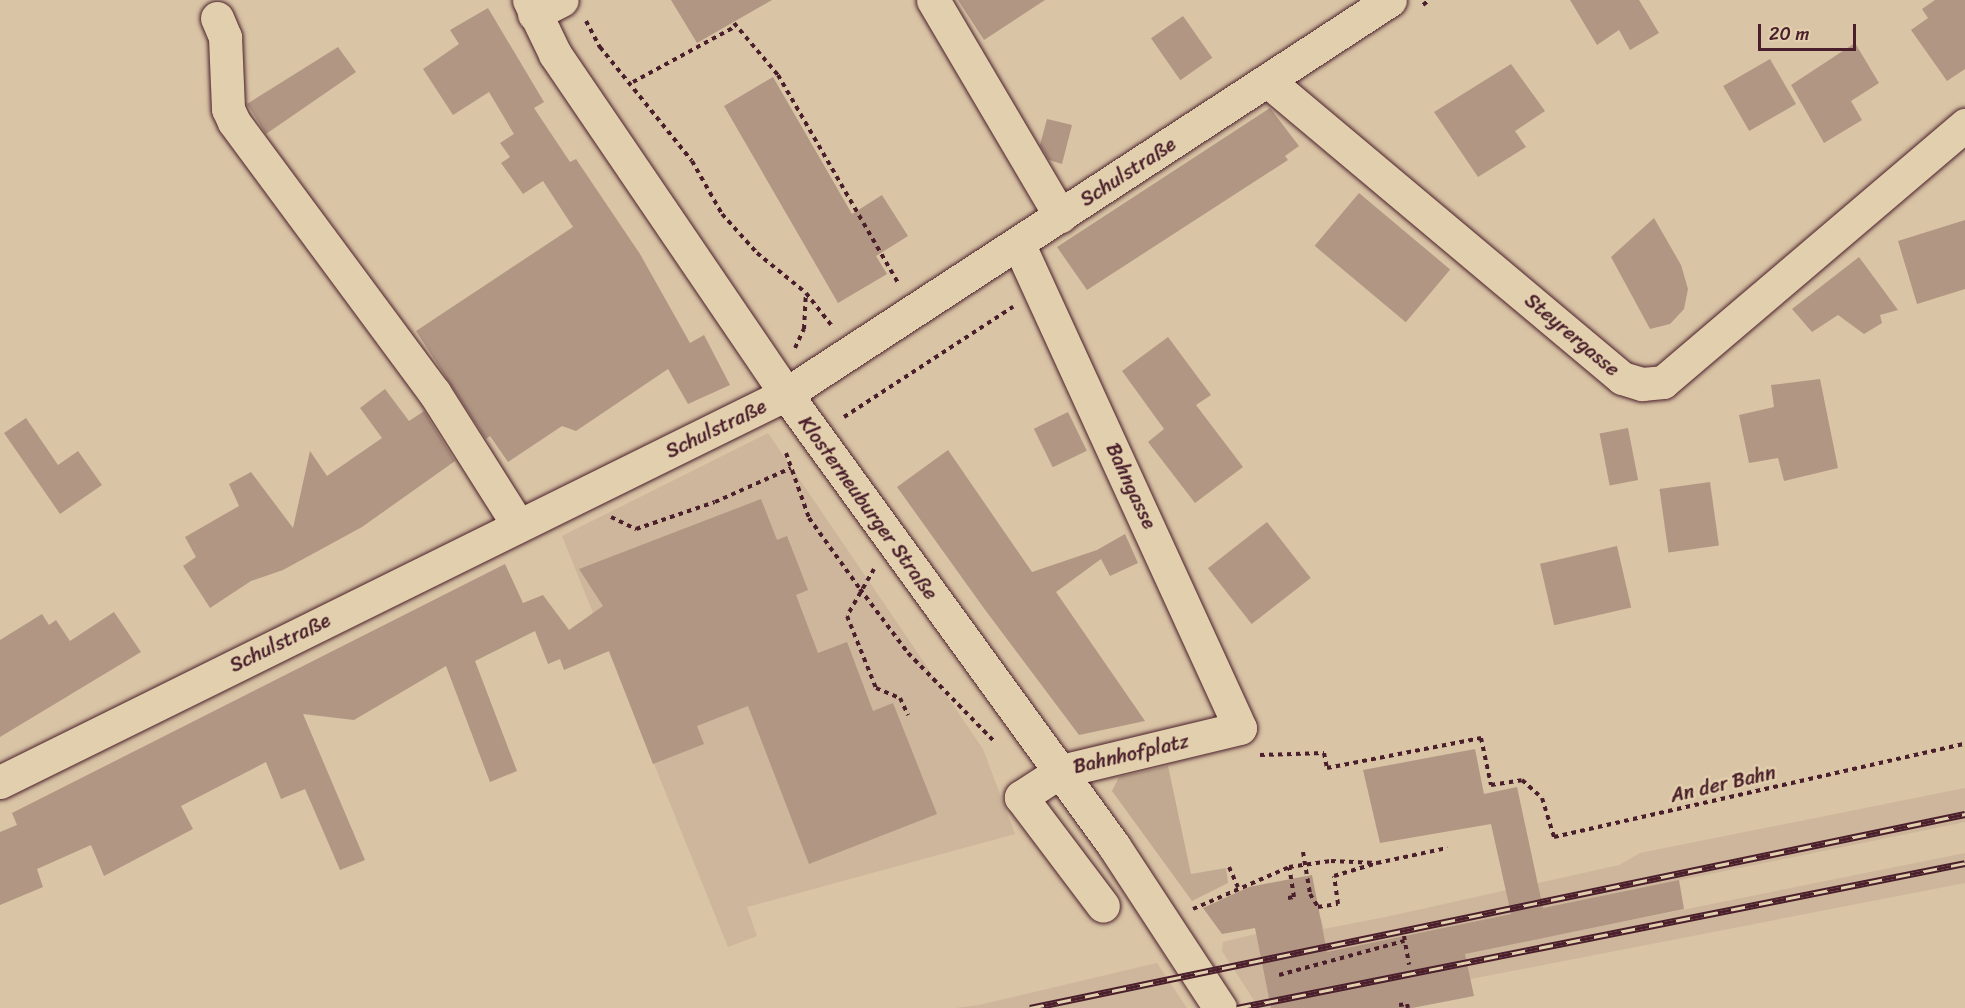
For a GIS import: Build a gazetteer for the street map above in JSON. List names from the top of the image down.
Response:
{
  "streets": {
    "street": [
      "Schulstraße",
      "Steyrergasse",
      "Bahngasse",
      "Klosterneuburger Straße",
      "Bahnhofplatz"
    ],
    "path": ["An der Bahn"]
  },
  "crossings": [
    ["Schulstraße", "Steyrergasse"],
    ["Schulstraße", "Bahngasse"],
    ["Schulstraße", "Klosterneuburger Straße"],
    ["Bahngasse", "Bahnhofplatz"],
    ["Bahngasse", "An der Bahn"],
    ["Klosterneuburger Straße", "Bahnhofplatz"],
    ["Bahnhofplatz", "An der Bahn"]
  ],
  "scale_bar": "20 m"
}
